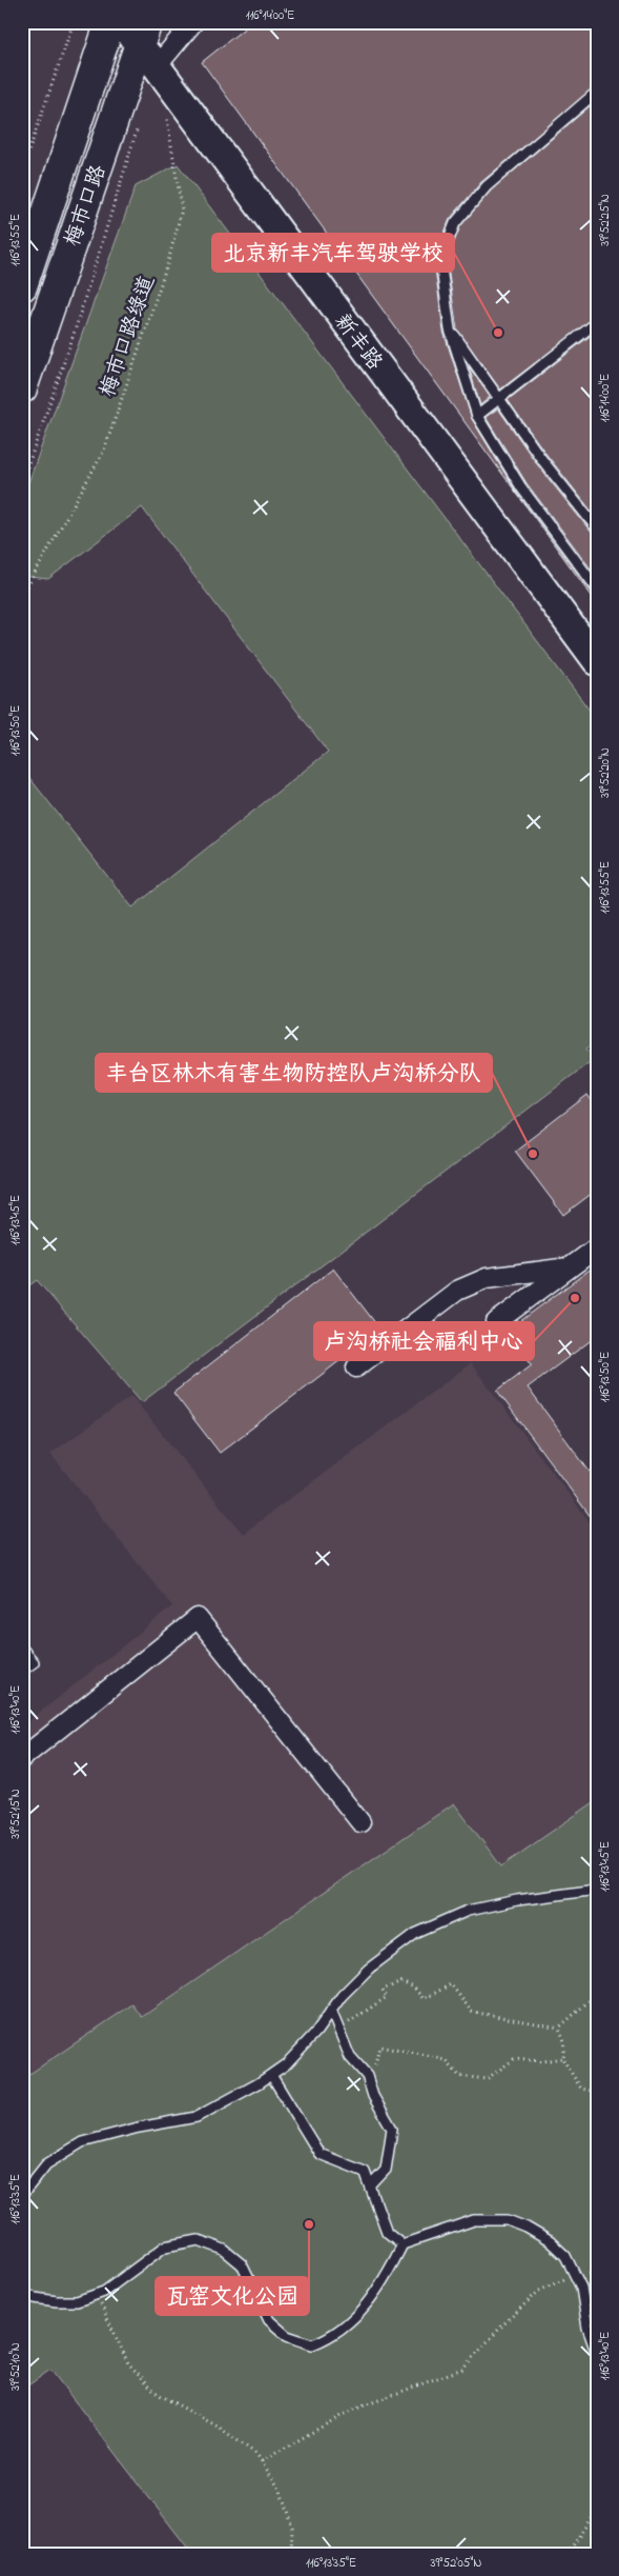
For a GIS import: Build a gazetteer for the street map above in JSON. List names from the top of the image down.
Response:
{
  "streets": {
    "main road": ["梅市口路"],
    "street": ["新丰路"],
    "path": ["梅市口路绿道"]
  },
  "crossings": [
    ["梅市口路", "新丰路"]
  ],
  "places": [
    "北京新丰汽车驾驶学校",
    "丰台区林木有害生物防控队卢沟桥分队",
    "卢沟桥社会福利中心",
    "瓦窑文化公园"
  ],
  "coordinates": [
    "116°14'00\"E",
    "39°52'25\"N",
    "116°13'55\"E",
    "116°13'50\"E",
    "39°52'20\"N",
    "116°13'45\"E",
    "116°13'40\"E",
    "39°52'15\"N",
    "116°13'35\"E",
    "39°52'10\"N",
    "39°52'05\"N"
  ]
}
